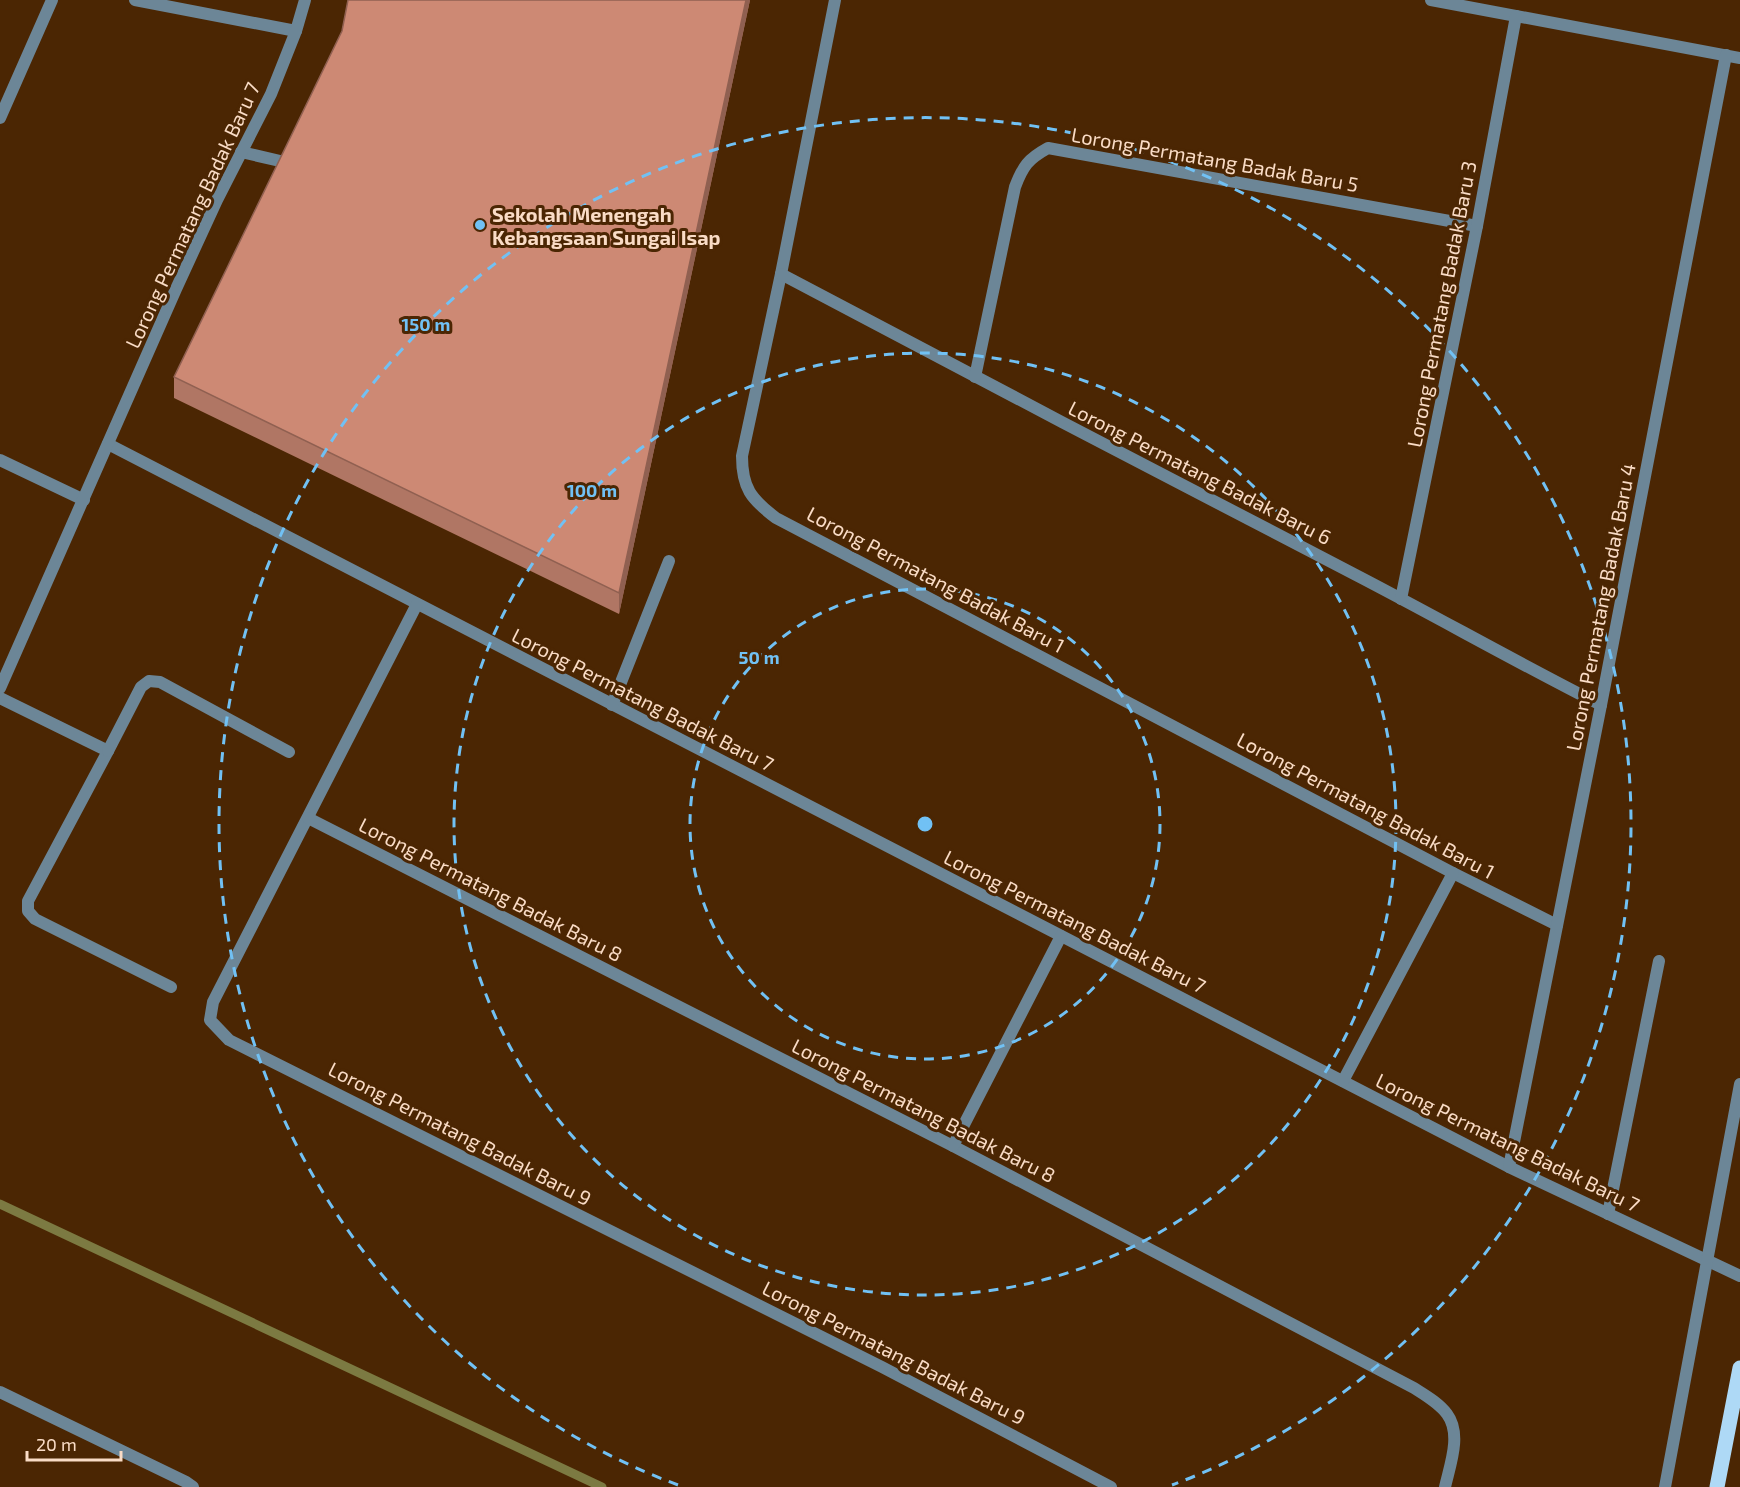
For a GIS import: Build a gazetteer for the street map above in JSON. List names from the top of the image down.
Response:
{
  "streets": {
    "street": [
      "Lorong Permatang Badak Baru 5",
      "Lorong Permatang Badak Baru 7",
      "Lorong Permatang Badak Baru 3",
      "Lorong Permatang Badak Baru 6",
      "Lorong Permatang Badak Baru 1",
      "Lorong Permatang Badak Baru 4",
      "Lorong Permatang Badak Baru 8",
      "Lorong Permatang Badak Baru 9"
    ]
  },
  "crossings": [
    ["Lorong Permatang Badak Baru 5", "Lorong Permatang Badak Baru 3"],
    ["Lorong Permatang Badak Baru 5", "Lorong Permatang Badak Baru 6"],
    ["Lorong Permatang Badak Baru 7", "Lorong Permatang Badak Baru 4"],
    ["Lorong Permatang Badak Baru 7", "Lorong Permatang Badak Baru 9"],
    ["Lorong Permatang Badak Baru 3", "Lorong Permatang Badak Baru 6"],
    ["Lorong Permatang Badak Baru 6", "Lorong Permatang Badak Baru 1"],
    ["Lorong Permatang Badak Baru 6", "Lorong Permatang Badak Baru 4"],
    ["Lorong Permatang Badak Baru 1", "Lorong Permatang Badak Baru 4"],
    ["Lorong Permatang Badak Baru 8", "Lorong Permatang Badak Baru 9"]
  ],
  "places": ["Sekolah Menengah Kebangsaan Sungai Isap"],
  "scale_bar": "20 m",
  "rings": ["150 m", "100 m", "50 m"]
}
